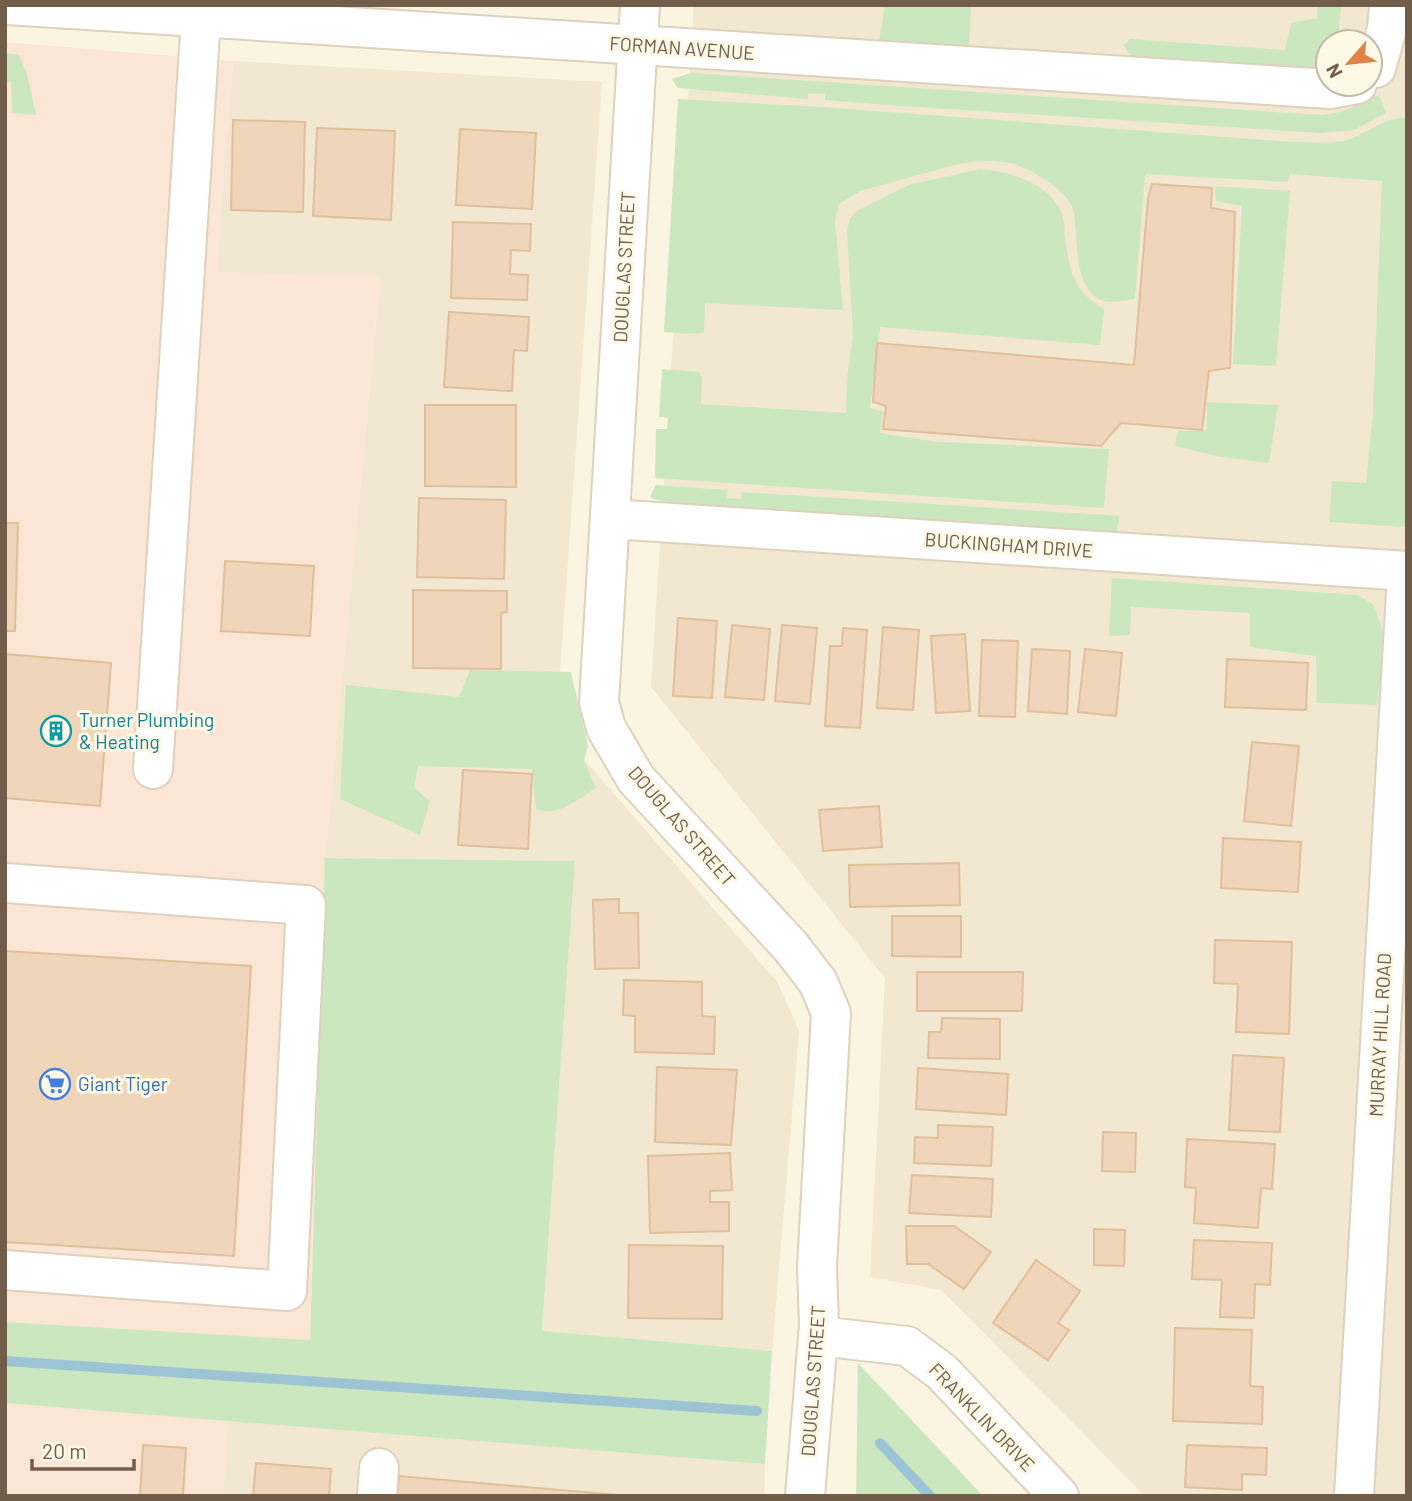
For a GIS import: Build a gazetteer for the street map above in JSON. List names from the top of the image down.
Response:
{
  "streets": {
    "street": [
      "FORMAN AVENUE",
      "DOUGLAS STREET",
      "BUCKINGHAM DRIVE",
      "MURRAY HILL ROAD",
      "FRANKLIN DRIVE"
    ]
  },
  "crossings": [
    ["FORMAN AVENUE", "DOUGLAS STREET"],
    ["DOUGLAS STREET", "BUCKINGHAM DRIVE"],
    ["DOUGLAS STREET", "FRANKLIN DRIVE"],
    ["BUCKINGHAM DRIVE", "MURRAY HILL ROAD"]
  ],
  "places": {
    "building": ["Turner Plumbing & Heating"],
    "supermarket": ["Giant Tiger"]
  },
  "scale_bar": "20 m",
  "north": "bottom left"
}
